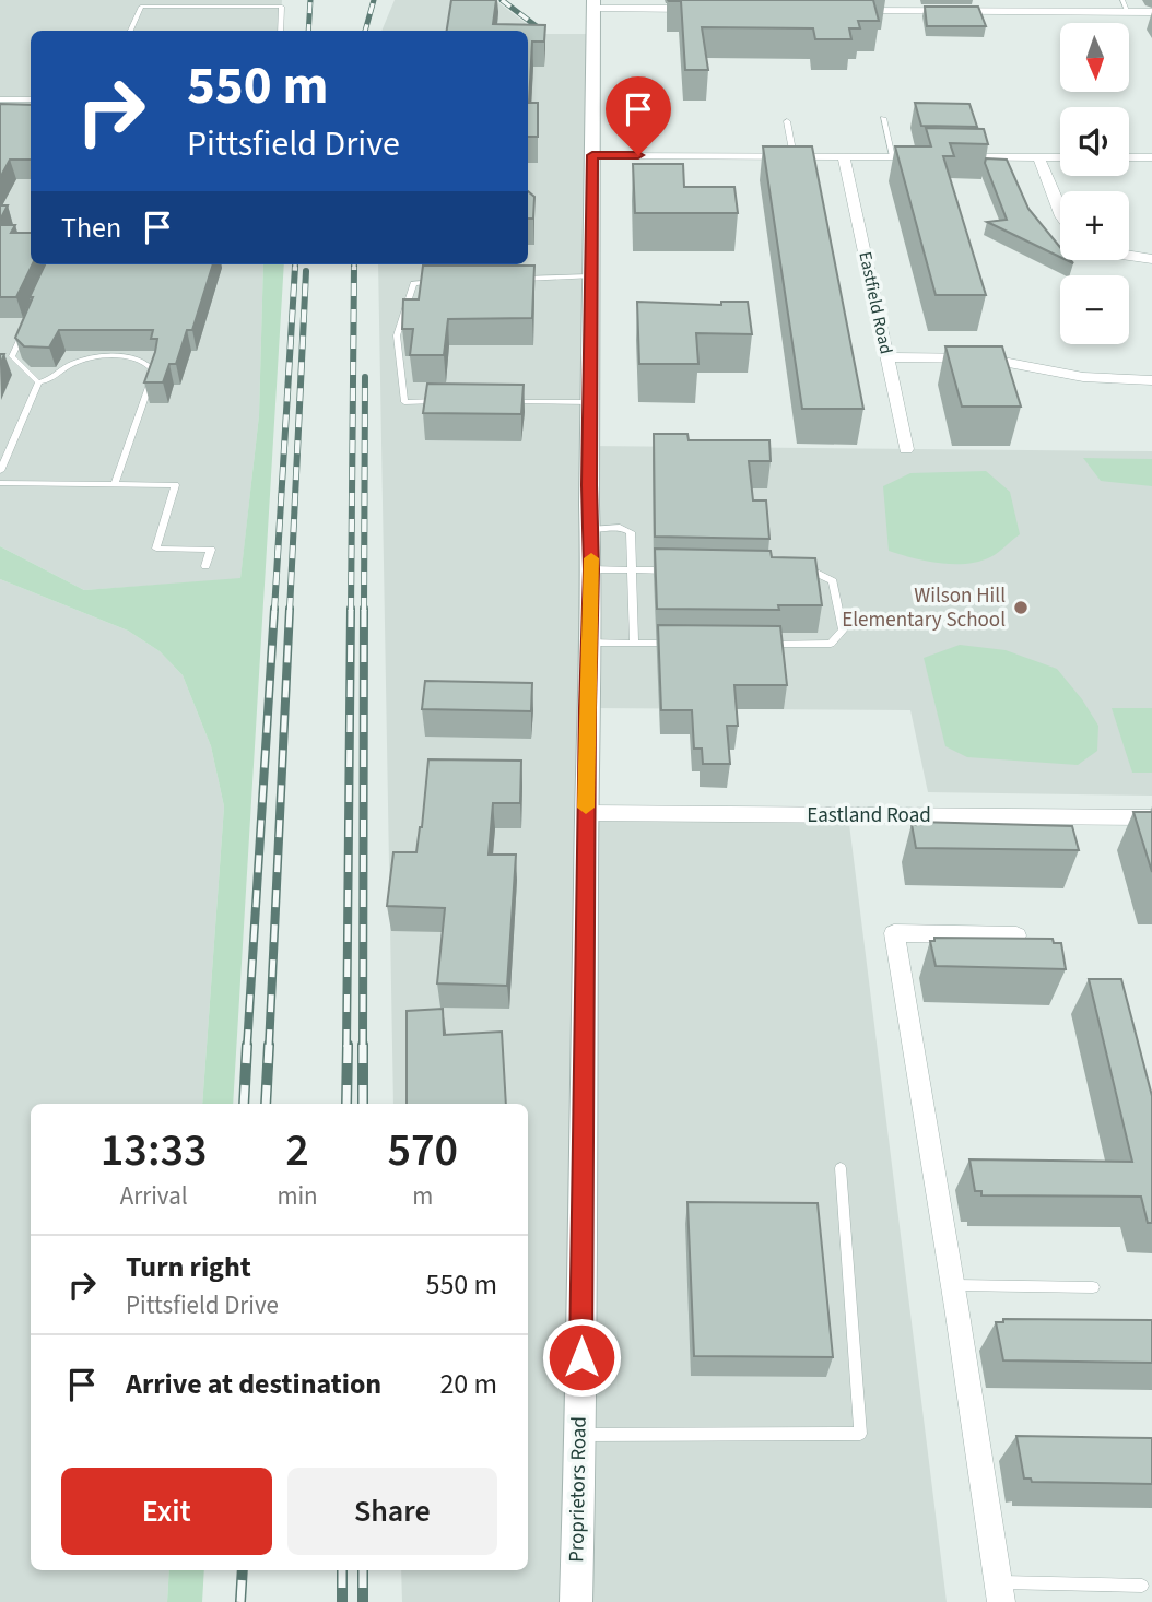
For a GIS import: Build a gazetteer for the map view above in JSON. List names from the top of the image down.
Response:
{
  "streets": {
    "street": ["Eastfield Road", "Eastland Road", "Proprietors Road"]
  },
  "crossings": [
    ["Eastland Road", "Proprietors Road"]
  ],
  "places": ["Wilson Hill Elementary School"],
  "north": "bottom",
  "page": {
    "map_buttons": ["+", "−"],
    "turn": ["550 m", "Pittsfield Drive"],
    "then": "Then",
    "eta": [
      "13:33",
      "Arrival",
      "2",
      "min",
      "570",
      "m"
    ],
    "list": [
      {
        "name": "Turn right",
        "note": "Pittsfield Drive",
        "value": "550 m"
      },
      {
        "name": "Arrive at destination",
        "value": "20 m"
      }
    ],
    "buttons": ["Exit", "Share"]
  }
}
